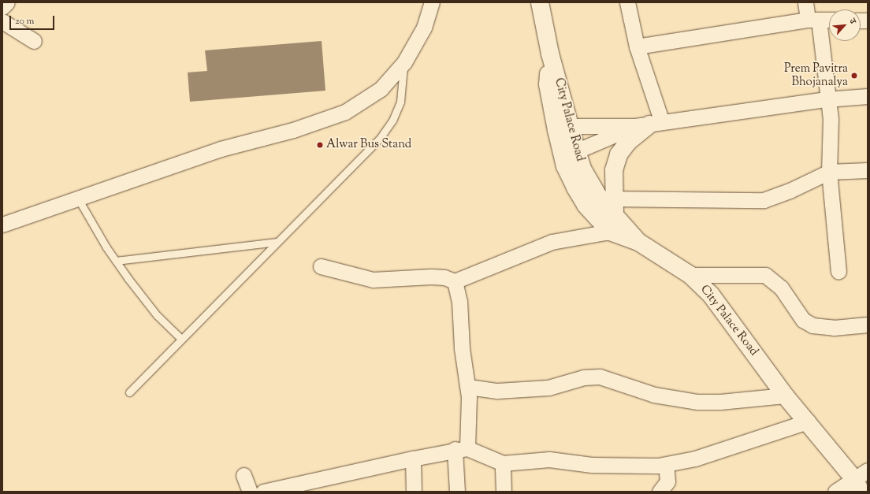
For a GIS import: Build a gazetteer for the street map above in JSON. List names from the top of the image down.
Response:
{
  "streets": {
    "street": ["City Palace Road"]
  },
  "places": ["Prem Pavitra Bhojanalya", "Alwar Bus Stand"],
  "scale_bar": "20 m",
  "north": "top right"
}
